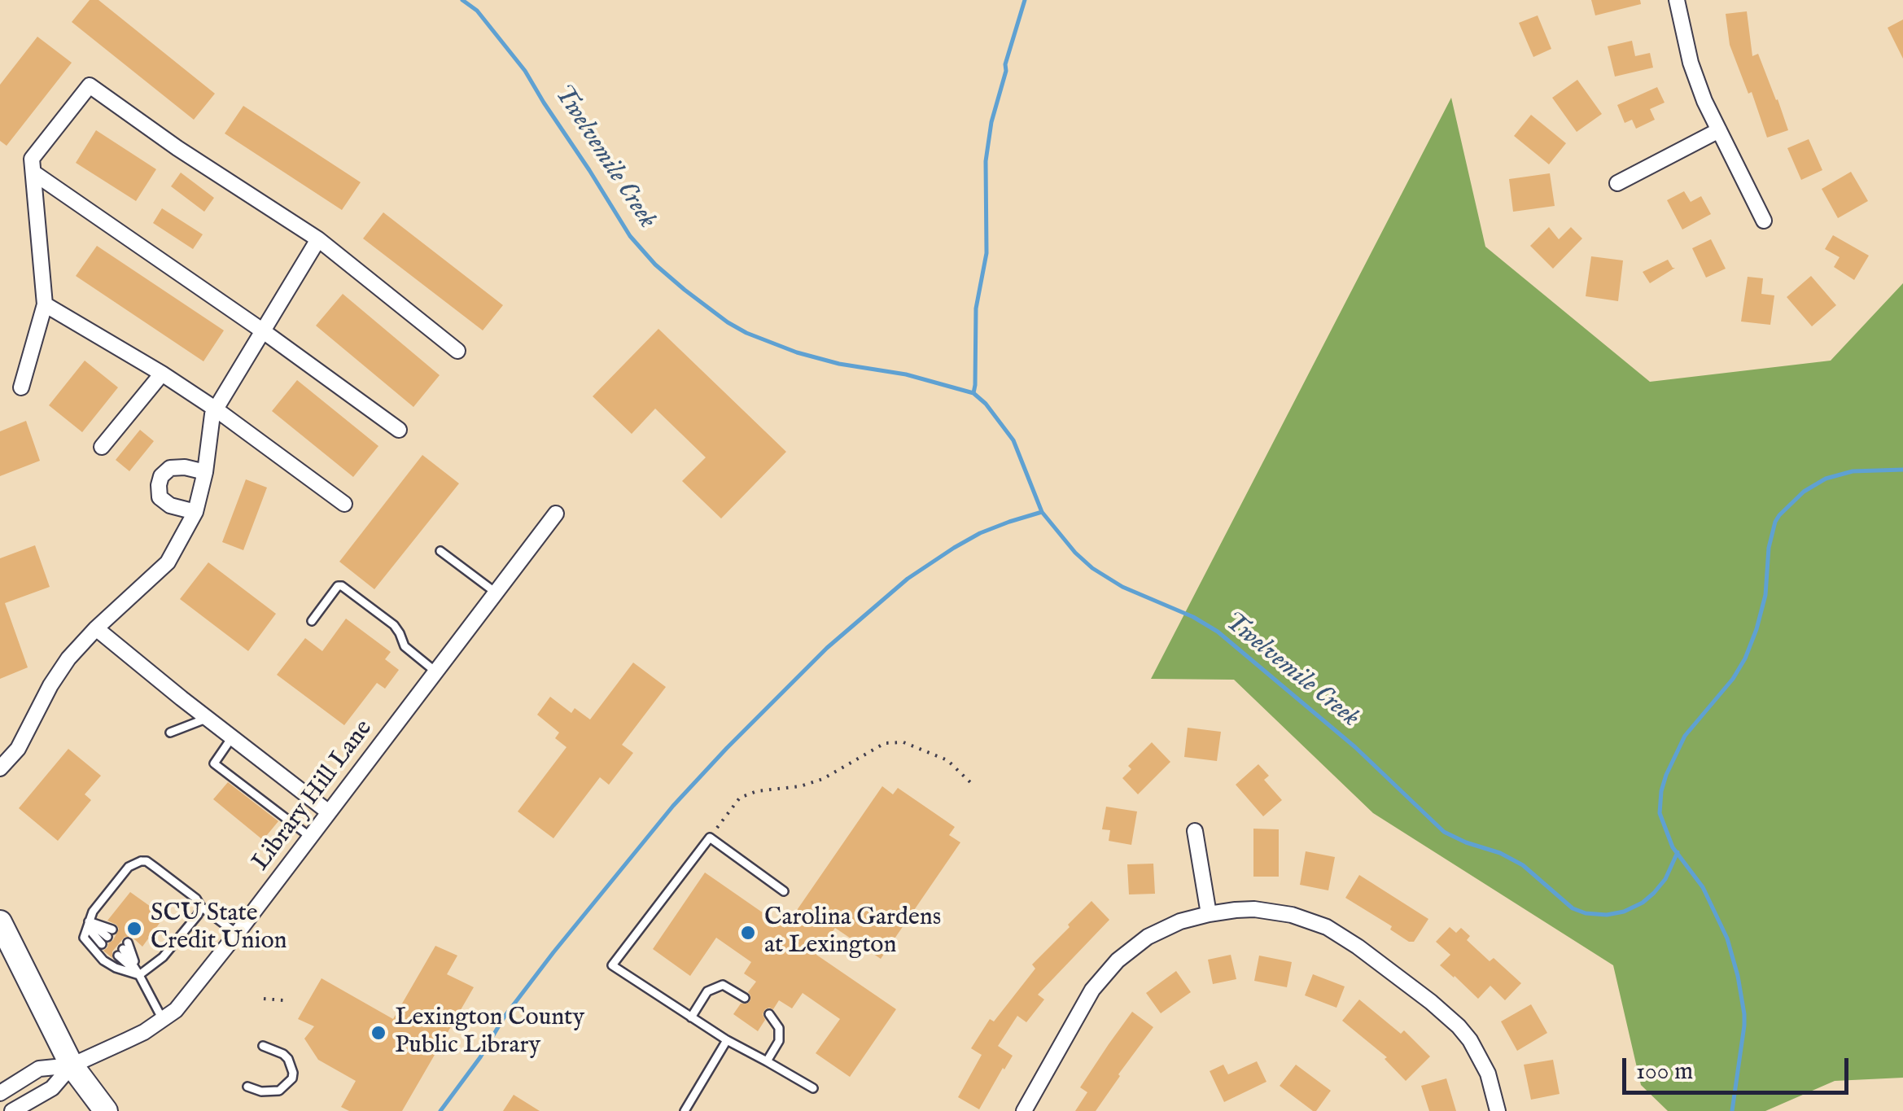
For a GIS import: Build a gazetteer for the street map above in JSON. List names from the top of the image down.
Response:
{
  "streets": {
    "street": ["Library Hill Lane"]
  },
  "water": ["Twelvemile Creek"],
  "places": ["SCU State Credit Union", "Carolina Gardens at Lexington", "Lexington County Public Library"],
  "scale_bar": "100 m"
}
